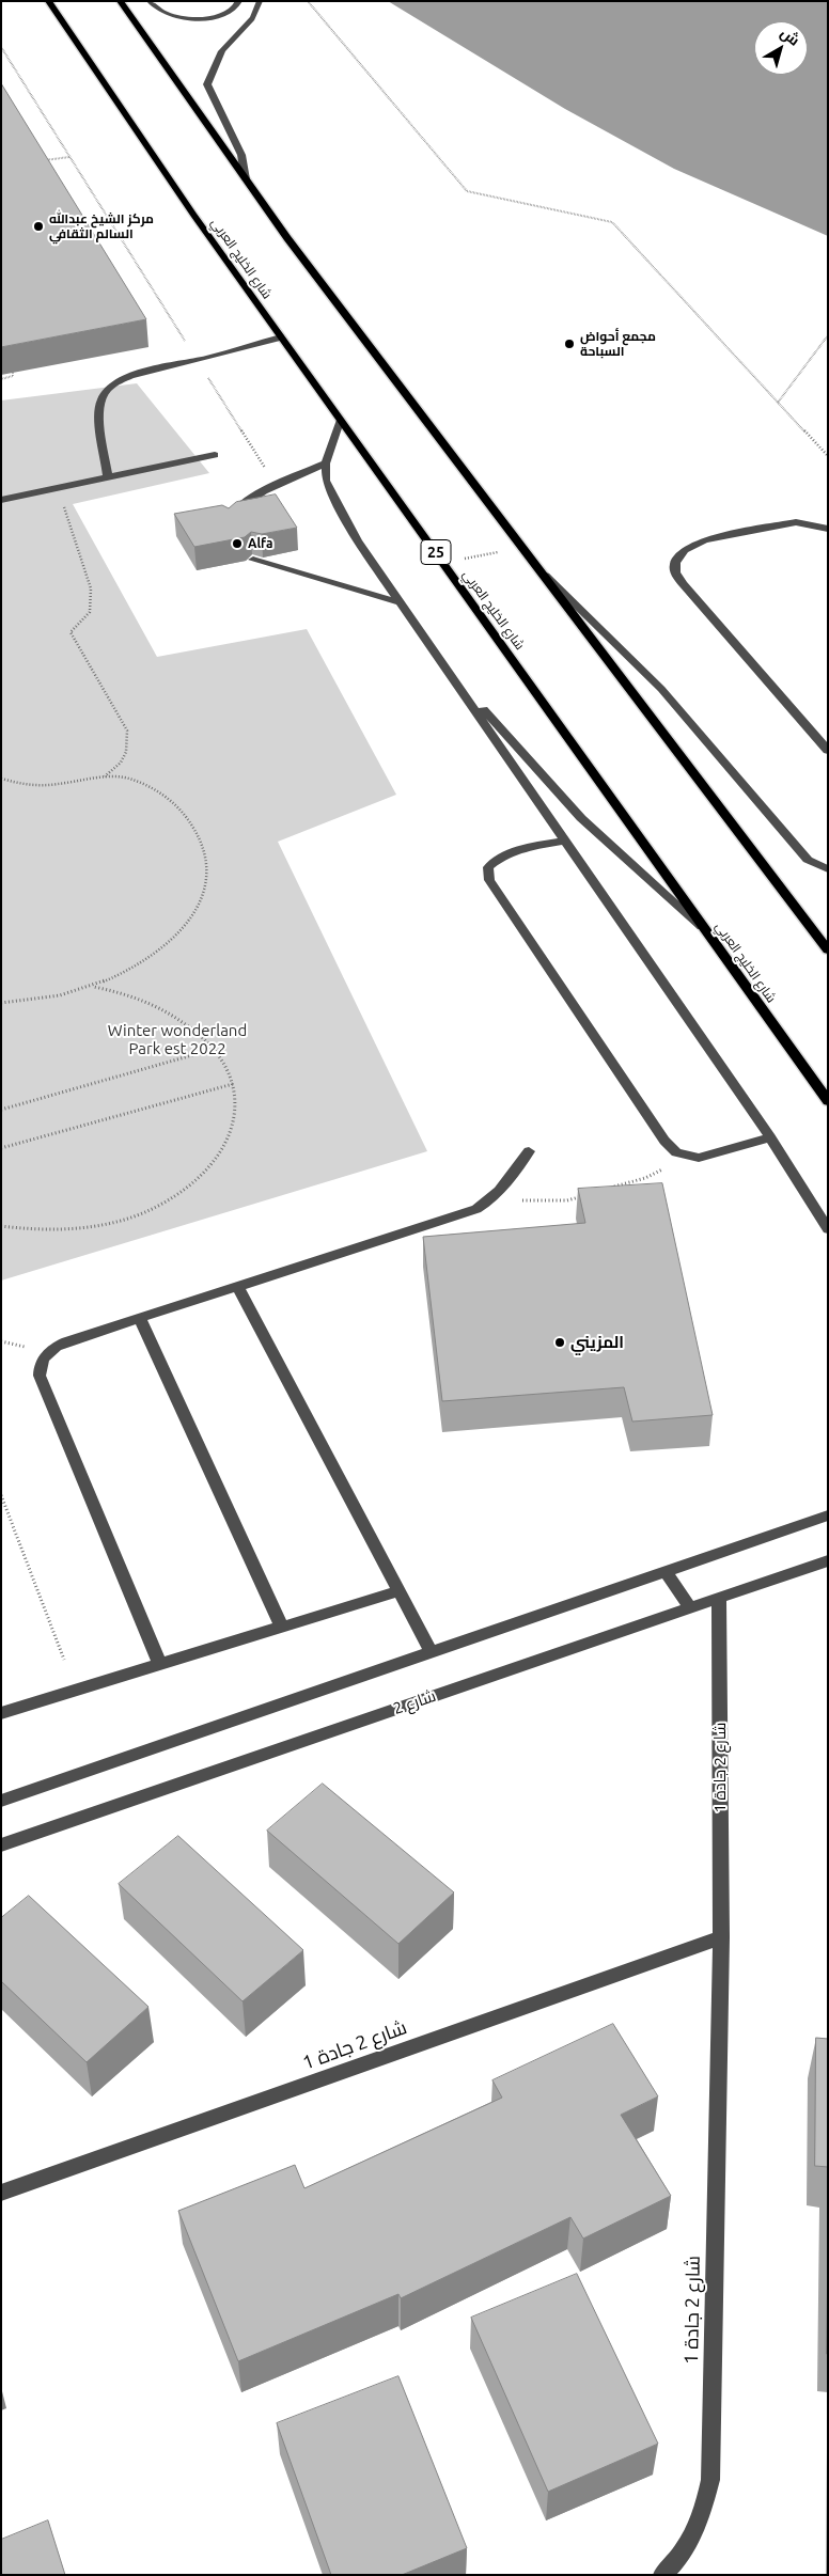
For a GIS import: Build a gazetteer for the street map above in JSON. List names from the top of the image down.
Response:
{
  "streets": {
    "main road": ["شارع الخليج العربي", "25"],
    "street": ["شارع 2", "شارع 2 جادة 1"]
  },
  "crossings": [
    ["شارع 2", "شارع 2 جادة 1"]
  ],
  "parks": ["Winter wonderland Park est 2022"],
  "places": [
    "مركز الشيخ عبدالله السالم الثقافي",
    "مجمع أحواض السباحة",
    "Alfa",
    "المزيني"
  ],
  "north": "top right"
}
